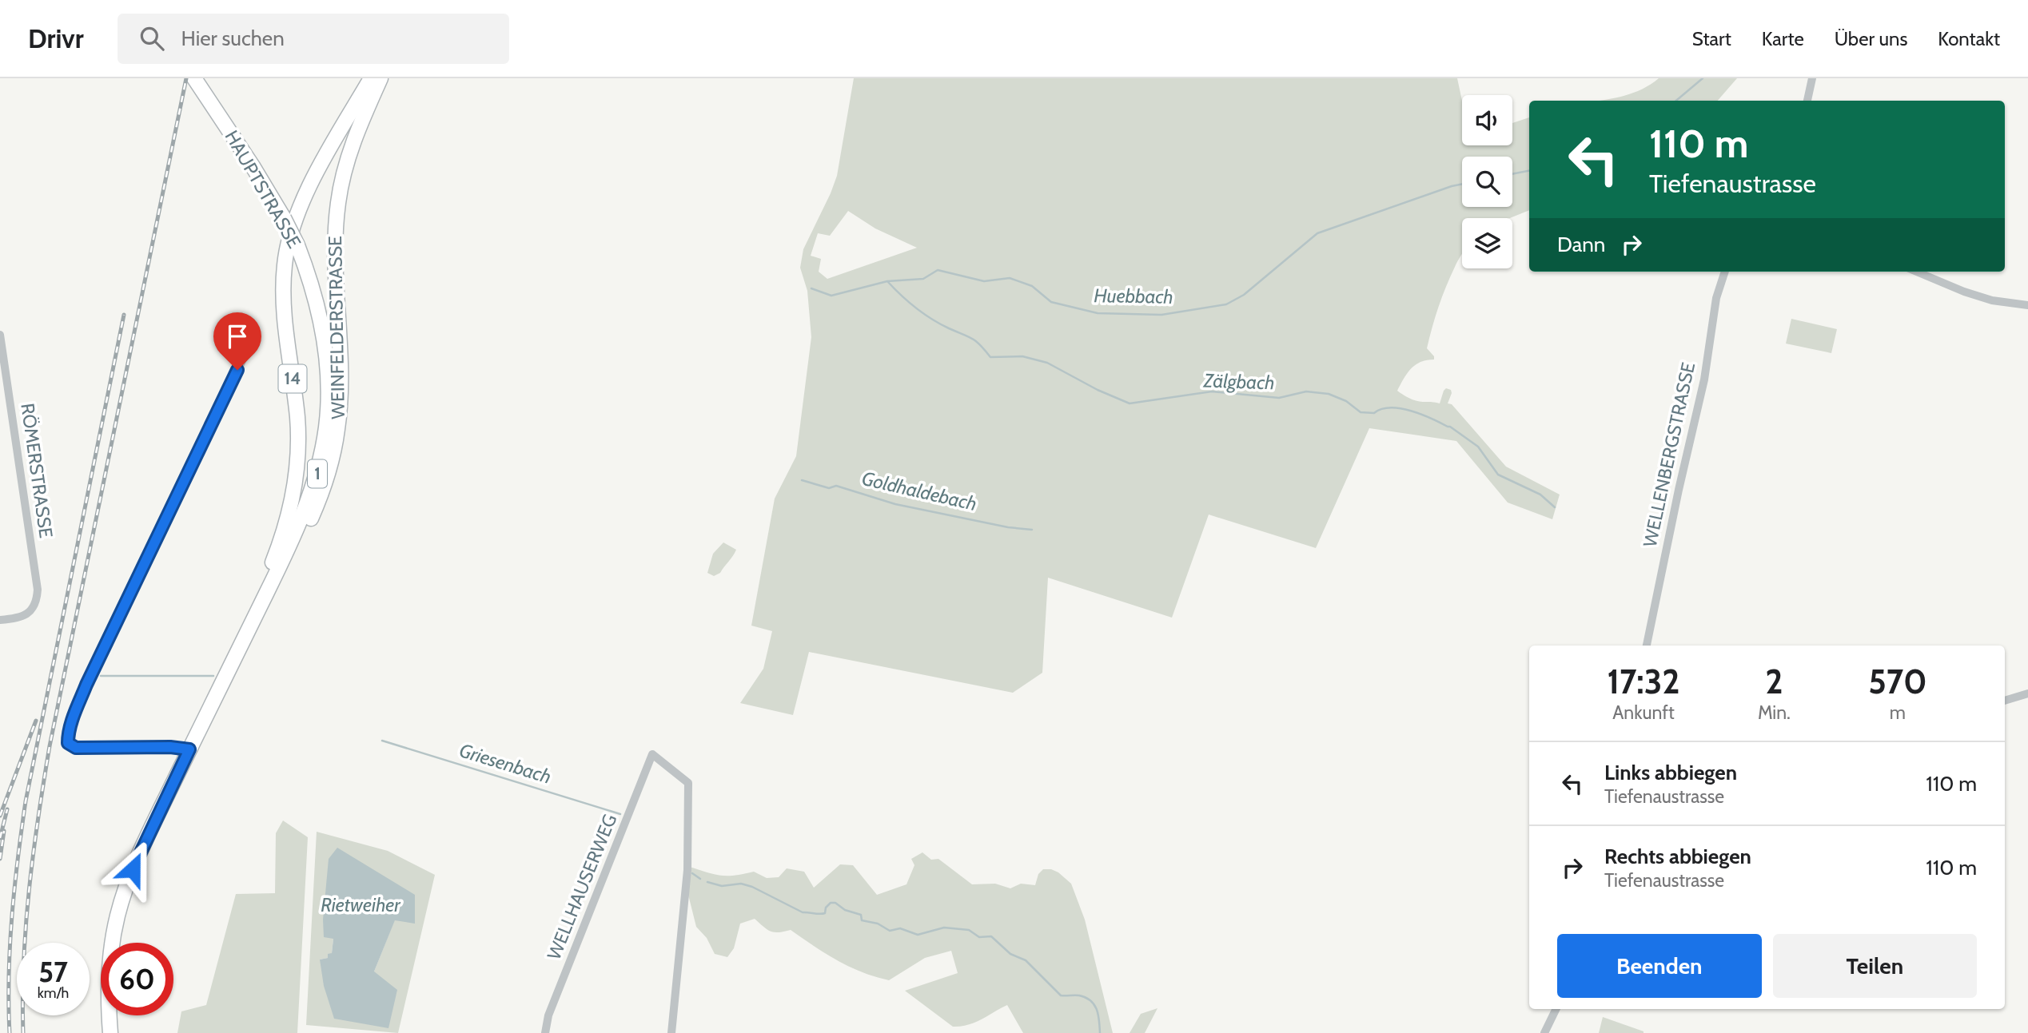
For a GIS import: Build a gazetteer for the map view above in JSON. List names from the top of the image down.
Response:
{
  "streets": {
    "main road": [
      "HAUPTSTRASSE",
      "WEINFELDERSTRASSE",
      "14",
      "1"
    ],
    "street": ["WELLENBERGSTRASSE", "RÖMERSTRASSE", "WELLHAUSERWEG"]
  },
  "crossings": [
    ["HAUPTSTRASSE", "WEINFELDERSTRASSE"],
    ["HAUPTSTRASSE", "14"],
    ["HAUPTSTRASSE", "1"],
    ["WEINFELDERSTRASSE", "14"],
    ["WEINFELDERSTRASSE", "1"],
    ["14", "1"]
  ],
  "water": [
    "Huebbach",
    "Zälgbach",
    "Goldhaldebach",
    "Griesenbach",
    "Rietweiher"
  ],
  "page": {
    "header": "Drivr",
    "search": "Hier suchen",
    "nav": [
      "Start",
      "Karte",
      "Über uns",
      "Kontakt"
    ],
    "turn": ["110 m", "Tiefenaustrasse"],
    "then": "Dann",
    "eta": [
      "17:32",
      "Ankunft",
      "2",
      "Min.",
      "570",
      "m"
    ],
    "list": [
      {
        "name": "Links abbiegen",
        "note": "Tiefenaustrasse",
        "value": "110 m"
      },
      {
        "name": "Rechts abbiegen",
        "note": "Tiefenaustrasse",
        "value": "110 m"
      }
    ],
    "buttons": ["Beenden", "Teilen"],
    "speed": "57 km/h",
    "limit": "60"
  }
}
